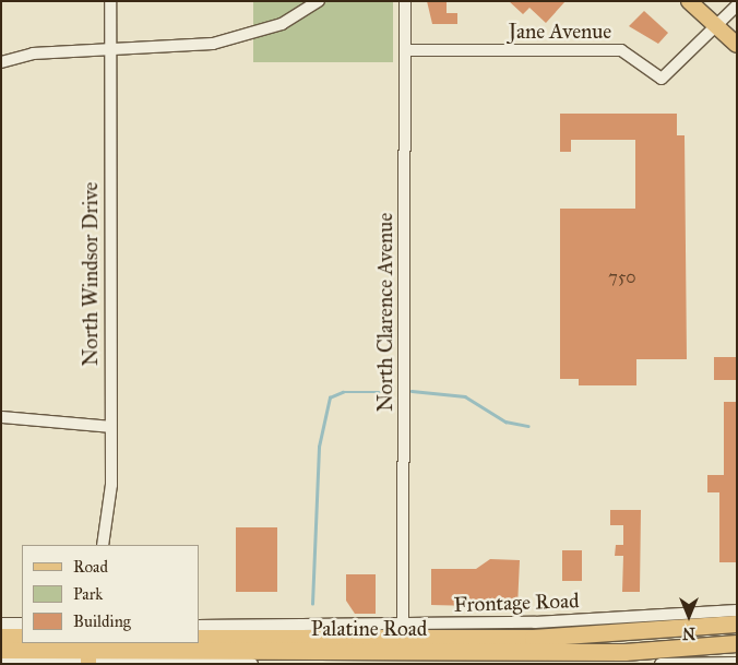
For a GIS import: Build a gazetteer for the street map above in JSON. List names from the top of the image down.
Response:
{
  "streets": {
    "highway": ["Palatine Road"],
    "street": [
      "Jane Avenue",
      "North Windsor Drive",
      "North Clarence Avenue",
      "Frontage Road"
    ]
  },
  "crossings": [
    ["Jane Avenue", "North Clarence Avenue"],
    ["North Clarence Avenue", "Frontage Road"]
  ],
  "house_numbers": ["750"],
  "legend": ["Road", "Park", "Building"],
  "north": "bottom"
}
